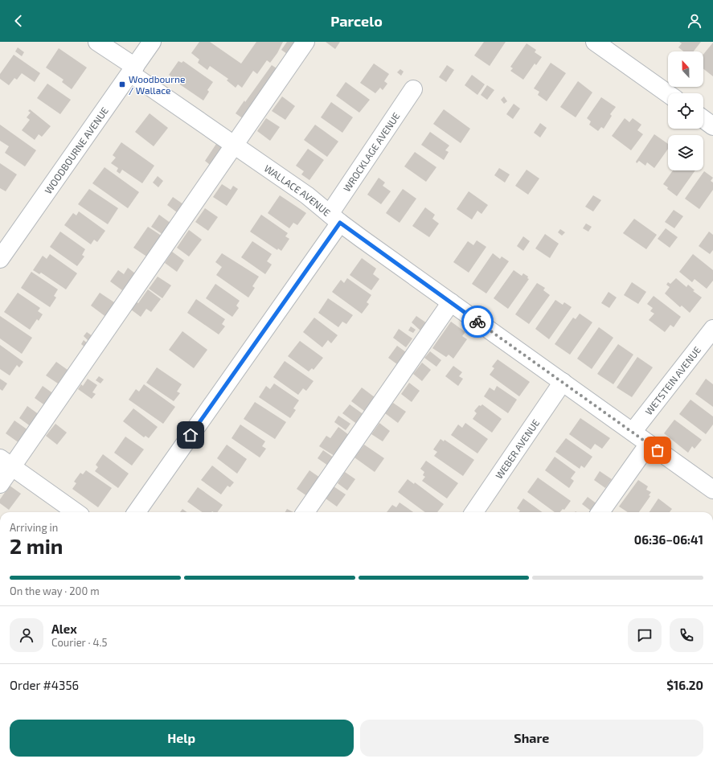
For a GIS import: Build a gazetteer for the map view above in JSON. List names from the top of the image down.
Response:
{
  "streets": {
    "street": [
      "WOODBOURNE AVENUE",
      "WROCKLAGE AVENUE",
      "WALLACE AVENUE",
      "WETSTEIN AVENUE",
      "WEBER AVENUE"
    ]
  },
  "crossings": [
    ["WOODBOURNE AVENUE", "WALLACE AVENUE"],
    ["WROCKLAGE AVENUE", "WALLACE AVENUE"],
    ["WALLACE AVENUE", "WETSTEIN AVENUE"],
    ["WALLACE AVENUE", "WEBER AVENUE"]
  ],
  "places": {
    "transit": ["Woodbourne / Wallace"]
  },
  "north": "top",
  "page": {
    "header": "Parcelo",
    "heading": ["2 min", "Arriving in", "06:36–06:41"],
    "panel": [
      "Alex",
      "Courier · 4.5",
      "Order #4356",
      "$16.20"
    ],
    "bar": "On the way · 200 m",
    "buttons": ["Help", "Share"]
  }
}
